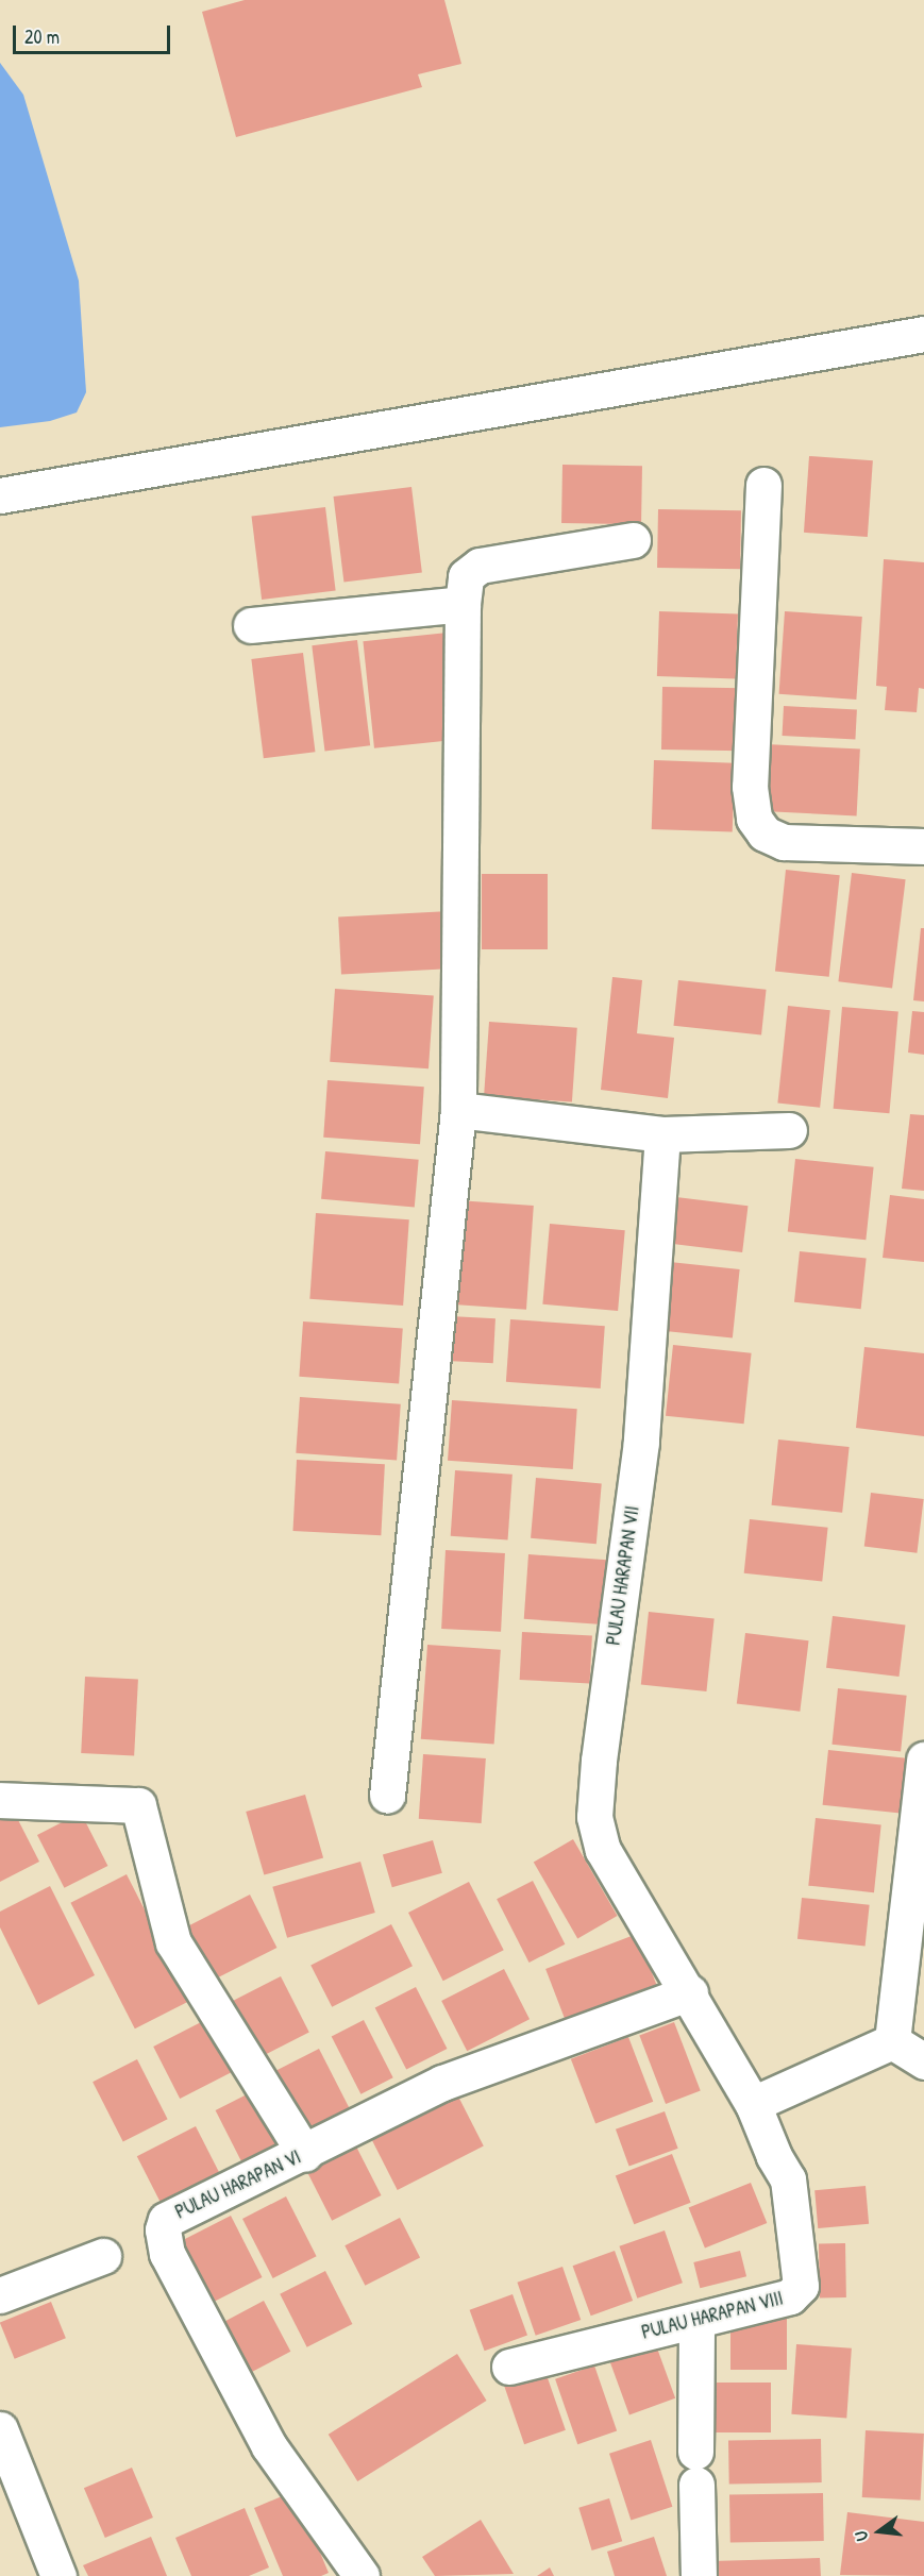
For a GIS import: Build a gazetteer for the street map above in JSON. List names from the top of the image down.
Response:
{
  "streets": {
    "street": ["PULAU HARAPAN VII", "PULAU HARAPAN VI", "PULAU HARAPAN VIII"]
  },
  "crossings": [
    ["PULAU HARAPAN VII", "PULAU HARAPAN VI"],
    ["PULAU HARAPAN VII", "PULAU HARAPAN VIII"]
  ],
  "scale_bar": "20 m",
  "north": "left"
}
